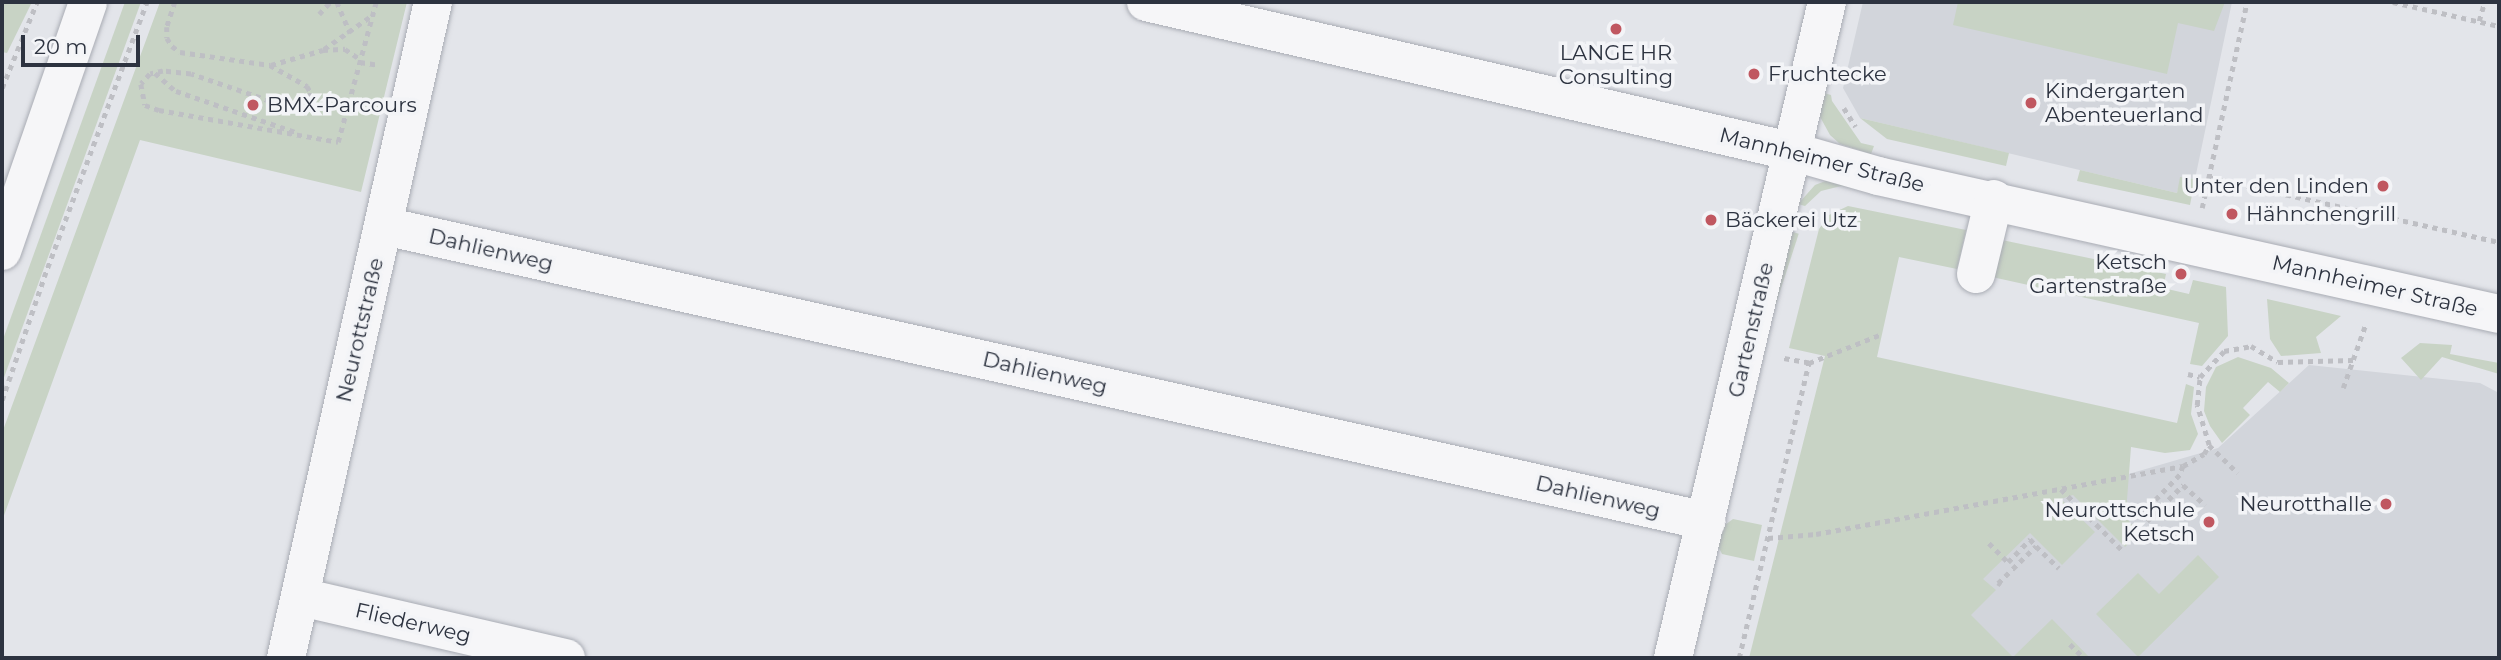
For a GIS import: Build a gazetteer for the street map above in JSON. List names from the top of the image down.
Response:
{
  "streets": {
    "street": [
      "Mannheimer Straße",
      "Dahlienweg",
      "Neurottstraße",
      "Gartenstraße",
      "Fliederweg"
    ]
  },
  "crossings": [
    ["Mannheimer Straße", "Gartenstraße"],
    ["Dahlienweg", "Neurottstraße"],
    ["Dahlienweg", "Gartenstraße"],
    ["Neurottstraße", "Fliederweg"]
  ],
  "places": [
    "LANGE HR Consulting",
    "Fruchtecke",
    "Kindergarten Abenteuerland",
    "BMX-Parcours",
    "Unter den Linden",
    "Hähnchengrill",
    "Bäckerei Utz",
    "Ketsch Gartenstraße",
    "Neurotthalle",
    "Neurottschule Ketsch"
  ],
  "scale_bar": "20 m"
}
